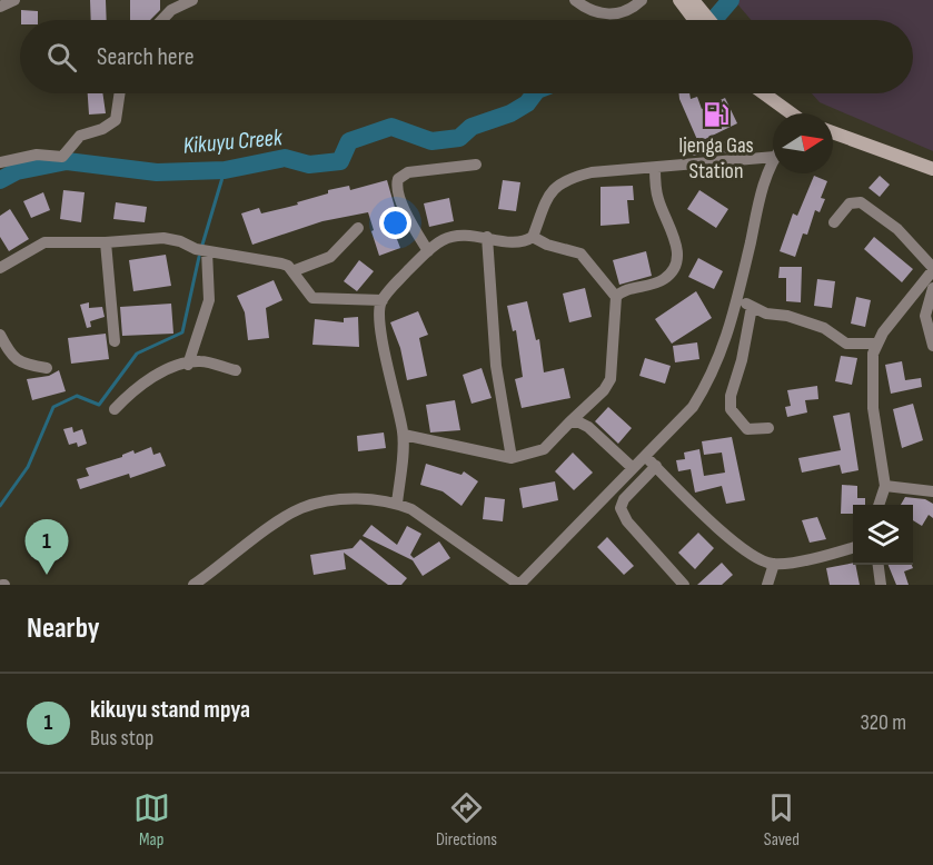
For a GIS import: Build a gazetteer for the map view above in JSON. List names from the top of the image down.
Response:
{
  "water": ["Kikuyu Creek"],
  "places": {
    "fuel station": ["Ijenga Gas Station"]
  },
  "north": "right",
  "page": {
    "search": "Search here",
    "pins": "1",
    "heading": "Nearby",
    "list": [
      {
        "mark": "1",
        "name": "kikuyu stand mpya",
        "note": "Bus stop",
        "value": "320 m"
      }
    ],
    "nav": ["Map", "Directions", "Saved"]
  }
}
